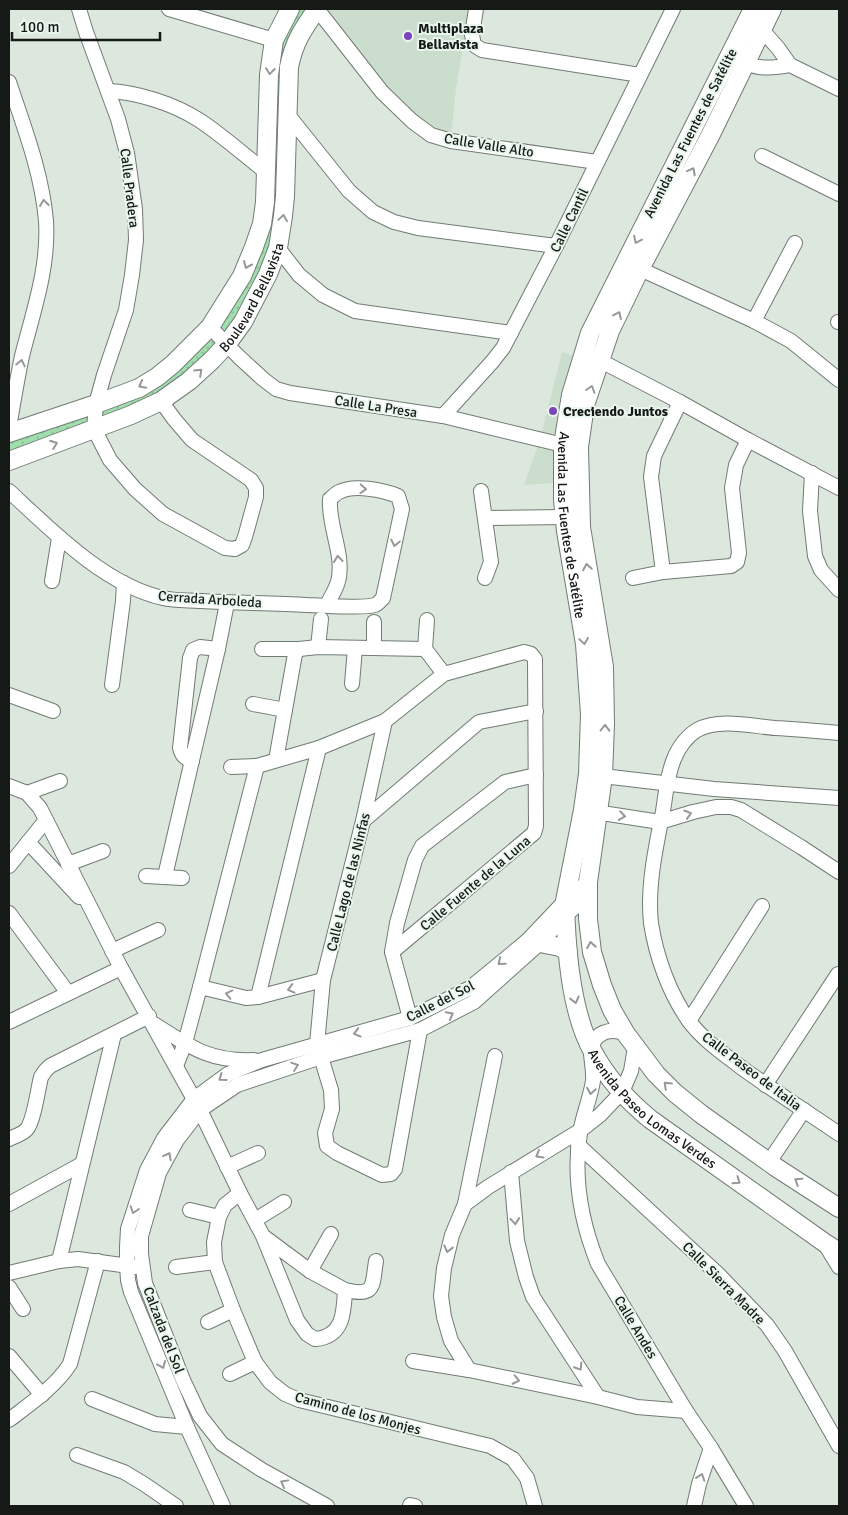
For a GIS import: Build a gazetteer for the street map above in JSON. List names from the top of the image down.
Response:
{
  "streets": {
    "main road": ["Avenida Las Fuentes de Satélite", "Boulevard Bellavista", "Avenida Paseo Lomas Verdes"],
    "street": [
      "Calle Valle Alto",
      "Calle Pradera",
      "Calle Cantil",
      "Calle La Presa",
      "Cerrada Arboleda",
      "Calle Lago de las Ninfas",
      "Calle Fuente de la Luna",
      "Calle del Sol",
      "Calle Paseo de Italia",
      "Calle Sierra Madre",
      "Calle Andes",
      "Calzada del Sol",
      "Camino de los Monjes"
    ]
  },
  "crossings": [
    ["Avenida Las Fuentes de Satélite", "Calle La Presa"],
    ["Avenida Las Fuentes de Satélite", "Calle del Sol"],
    ["Avenida Las Fuentes de Satélite", "Avenida Paseo Lomas Verdes"],
    ["Calle Valle Alto", "Calle Cantil"],
    ["Calle Valle Alto", "Boulevard Bellavista"],
    ["Calle Pradera", "Boulevard Bellavista"],
    ["Calle Cantil", "Calle La Presa"],
    ["Boulevard Bellavista", "Calle La Presa"],
    ["Calle Lago de las Ninfas", "Calle del Sol"],
    ["Calle Lago de las Ninfas", "Calzada del Sol"],
    ["Calle del Sol", "Avenida Paseo Lomas Verdes"],
    ["Calle del Sol", "Calzada del Sol"],
    ["Avenida Paseo Lomas Verdes", "Calle Andes"],
    ["Calle Sierra Madre", "Calle Andes"]
  ],
  "places": ["Multiplaza Bellavista", "Creciendo Juntos"],
  "scale_bar": "100 m"
}
